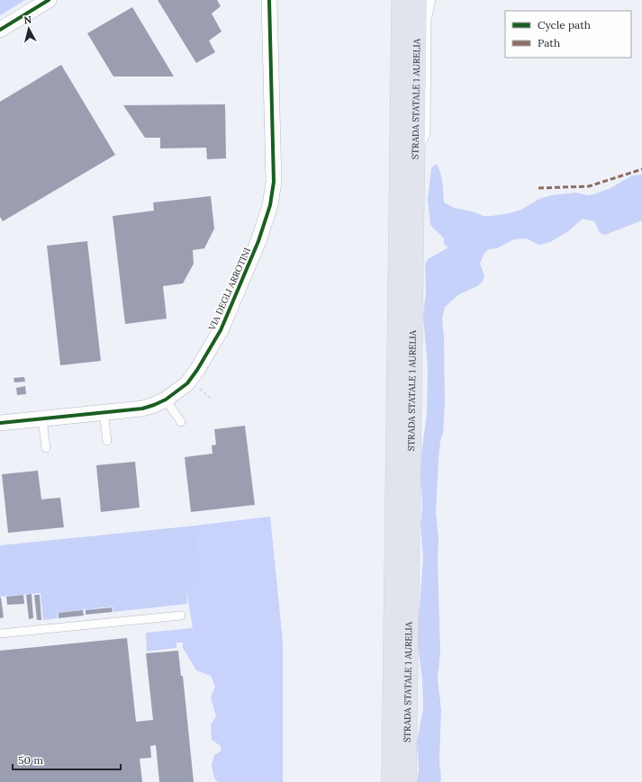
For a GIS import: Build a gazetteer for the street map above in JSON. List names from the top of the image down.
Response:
{
  "streets": {
    "highway": ["STRADA STATALE 1 AURELIA"],
    "street": ["VIA DEGLI ARROTINI"]
  },
  "legend": ["Cycle path", "Path"],
  "scale_bar": "50 m",
  "north": "top"
}
